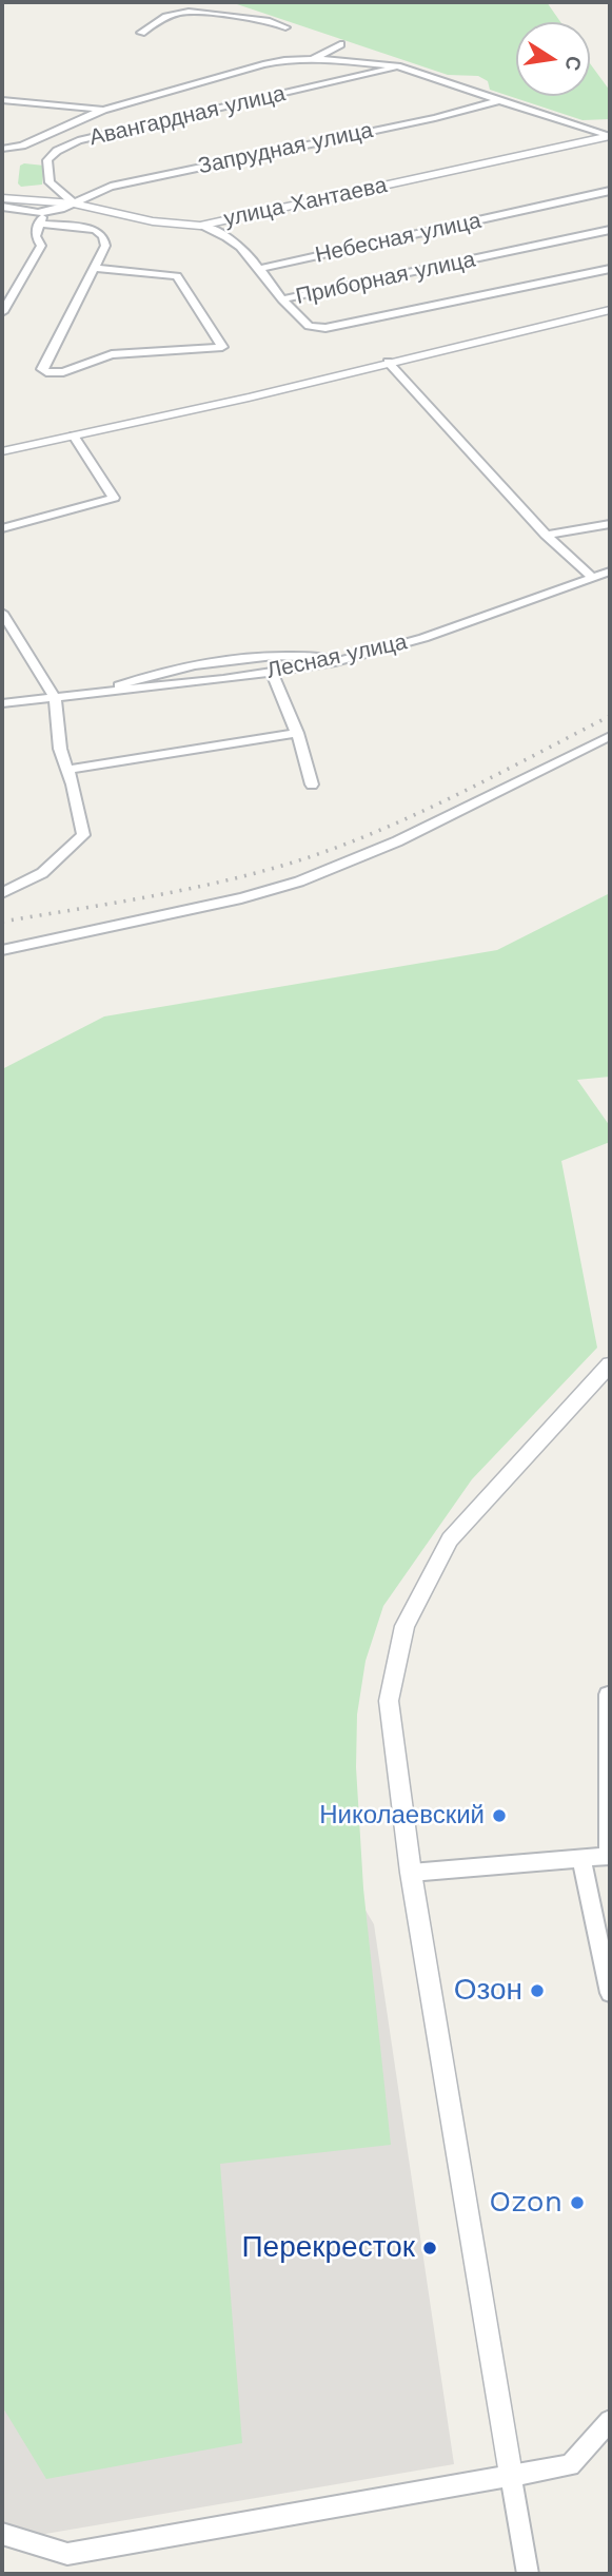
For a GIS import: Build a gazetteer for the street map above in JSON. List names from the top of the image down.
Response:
{
  "streets": {
    "street": [
      "Авангардная улица",
      "Запрудная улица",
      "улица Хантаева",
      "Небесная улица",
      "Приборная улица",
      "Лесная улица"
    ]
  },
  "crossings": [
    ["Авангардная улица", "Запрудная улица"],
    ["Авангардная улица", "улица Хантаева"],
    ["Запрудная улица", "улица Хантаева"]
  ],
  "places": [
    "Николаевский",
    "Озон",
    "Ozon",
    "Перекресток"
  ],
  "north": "right"
}
